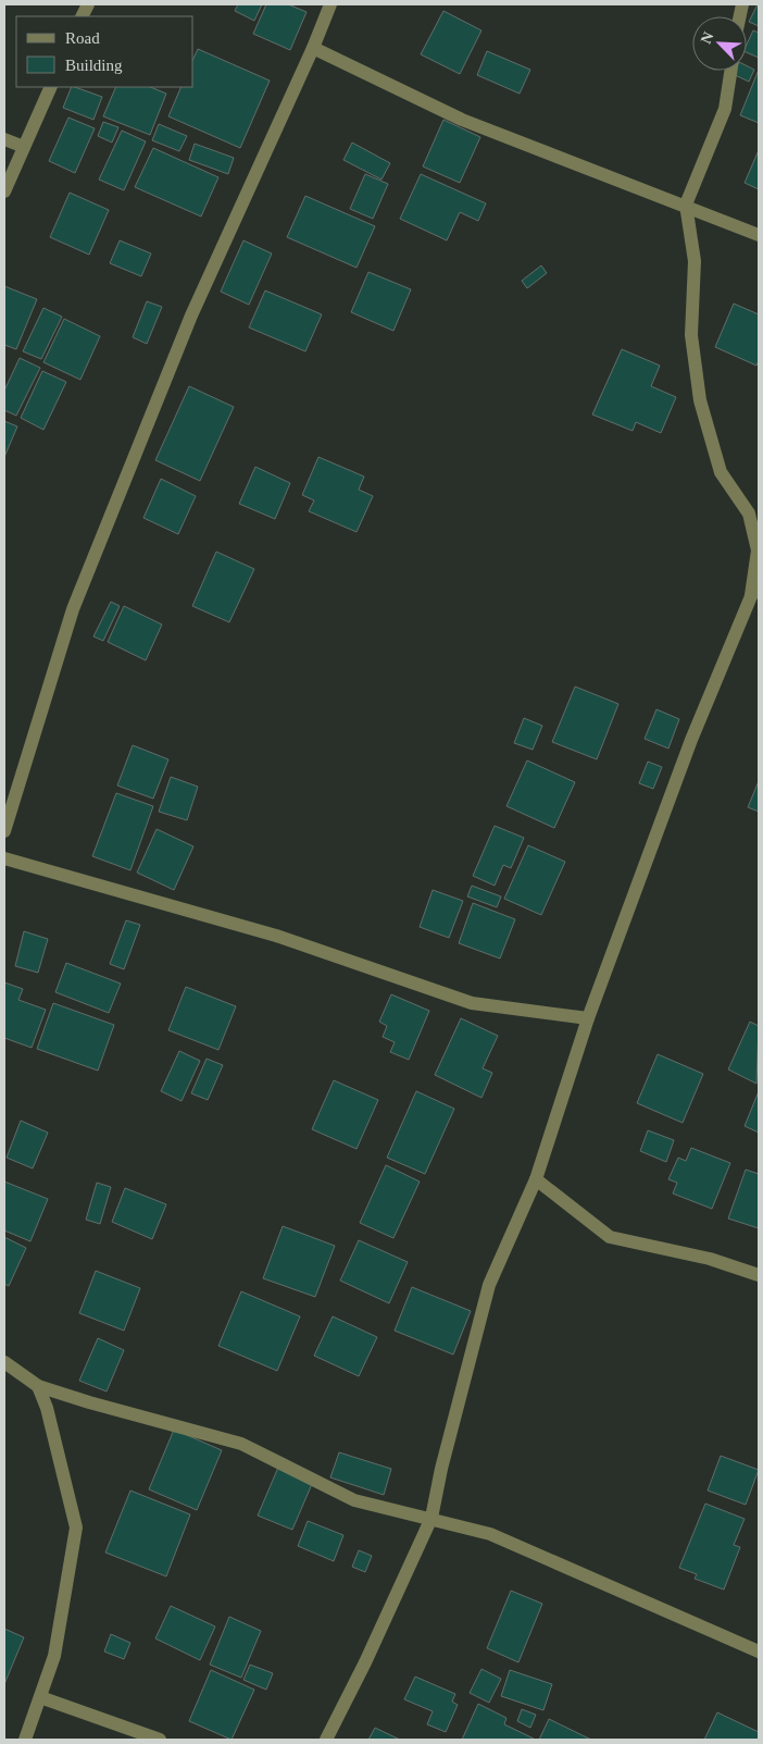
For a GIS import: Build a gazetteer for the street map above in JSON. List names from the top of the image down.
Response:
{
  "legend": ["Road", "Building"],
  "north": "top left"
}
